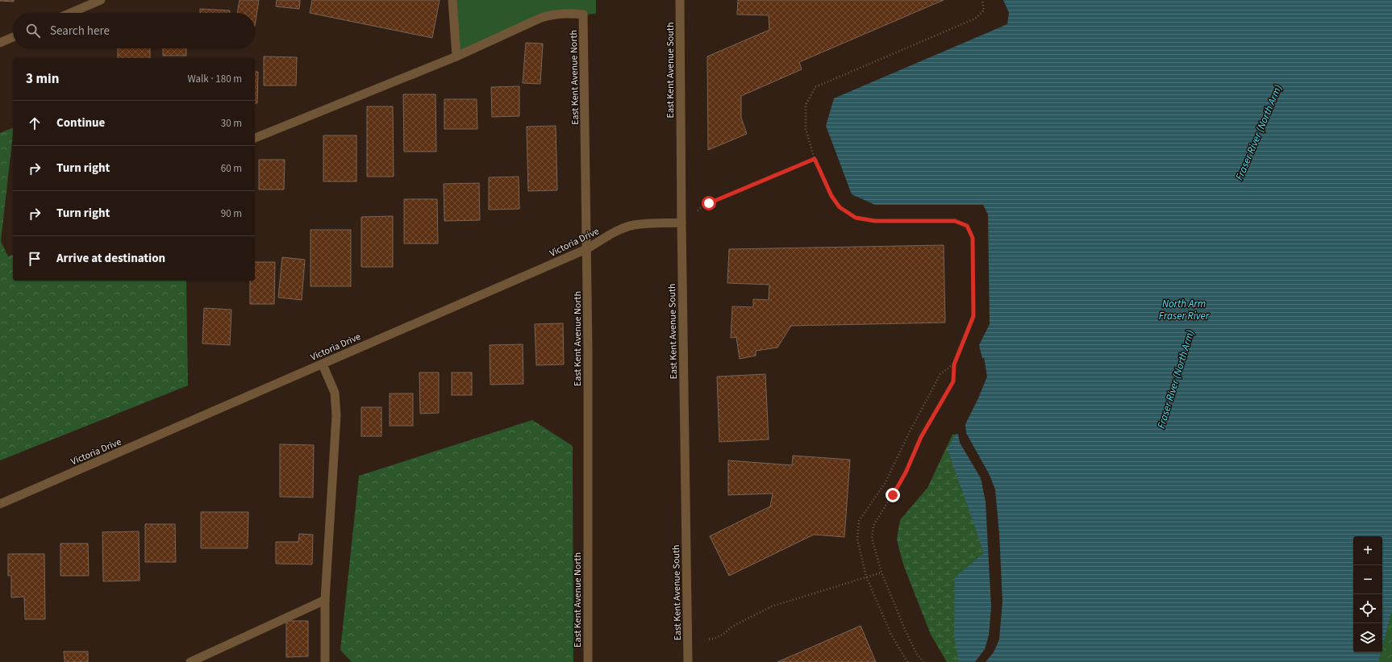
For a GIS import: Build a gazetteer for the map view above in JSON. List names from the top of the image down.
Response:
{
  "streets": {
    "street": ["East Kent Avenue South", "East Kent Avenue North", "Victoria Drive"]
  },
  "crossings": [
    ["East Kent Avenue South", "Victoria Drive"],
    ["East Kent Avenue North", "Victoria Drive"]
  ],
  "water": ["Fraser River (North Arm)", "North Arm Fraser River"],
  "page": {
    "search": "Search here",
    "heading": ["3 min", "Walk · 180 m"],
    "list": [
      ["Continue", "30 m"],
      ["Turn right", "60 m"],
      ["Turn right", "90 m"],
      "Arrive at destination"
    ],
    "map_buttons": ["+", "−"]
  }
}
